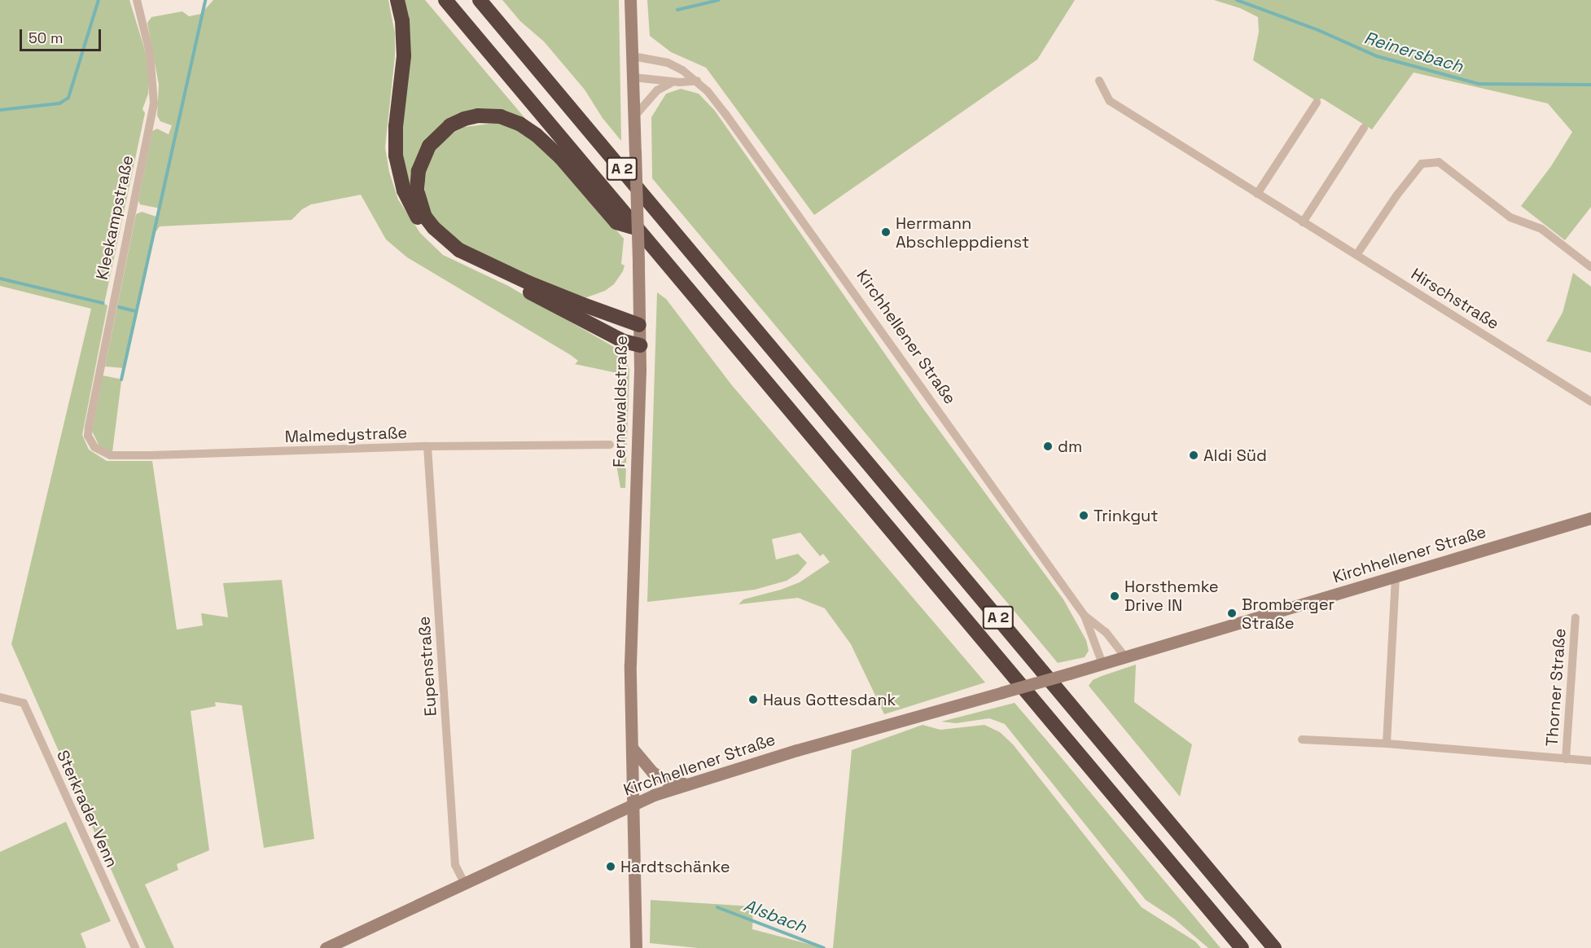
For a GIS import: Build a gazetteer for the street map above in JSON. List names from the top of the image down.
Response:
{
  "streets": {
    "highway": ["A 2"],
    "main road": ["Kirchhellener Straße", "Fernewaldstraße"],
    "street": [
      "Kleekampstraße",
      "Hirschstraße",
      "Malmedystraße",
      "Eupenstraße",
      "Thorner Straße",
      "Sterkrader Venn"
    ]
  },
  "crossings": [
    ["Kleekampstraße", "Malmedystraße"],
    ["Kirchhellener Straße", "Fernewaldstraße"],
    ["Kirchhellener Straße", "Eupenstraße"],
    ["Malmedystraße", "Eupenstraße"]
  ],
  "water": ["Reinersbach", "Alsbach"],
  "places": [
    "Herrmann Abschleppdienst",
    "dm",
    "Aldi Süd",
    "Trinkgut",
    "Horsthemke Drive IN",
    "Bromberger Straße",
    "Haus Gottesdank",
    "Hardtschänke"
  ],
  "scale_bar": "50 m"
}
